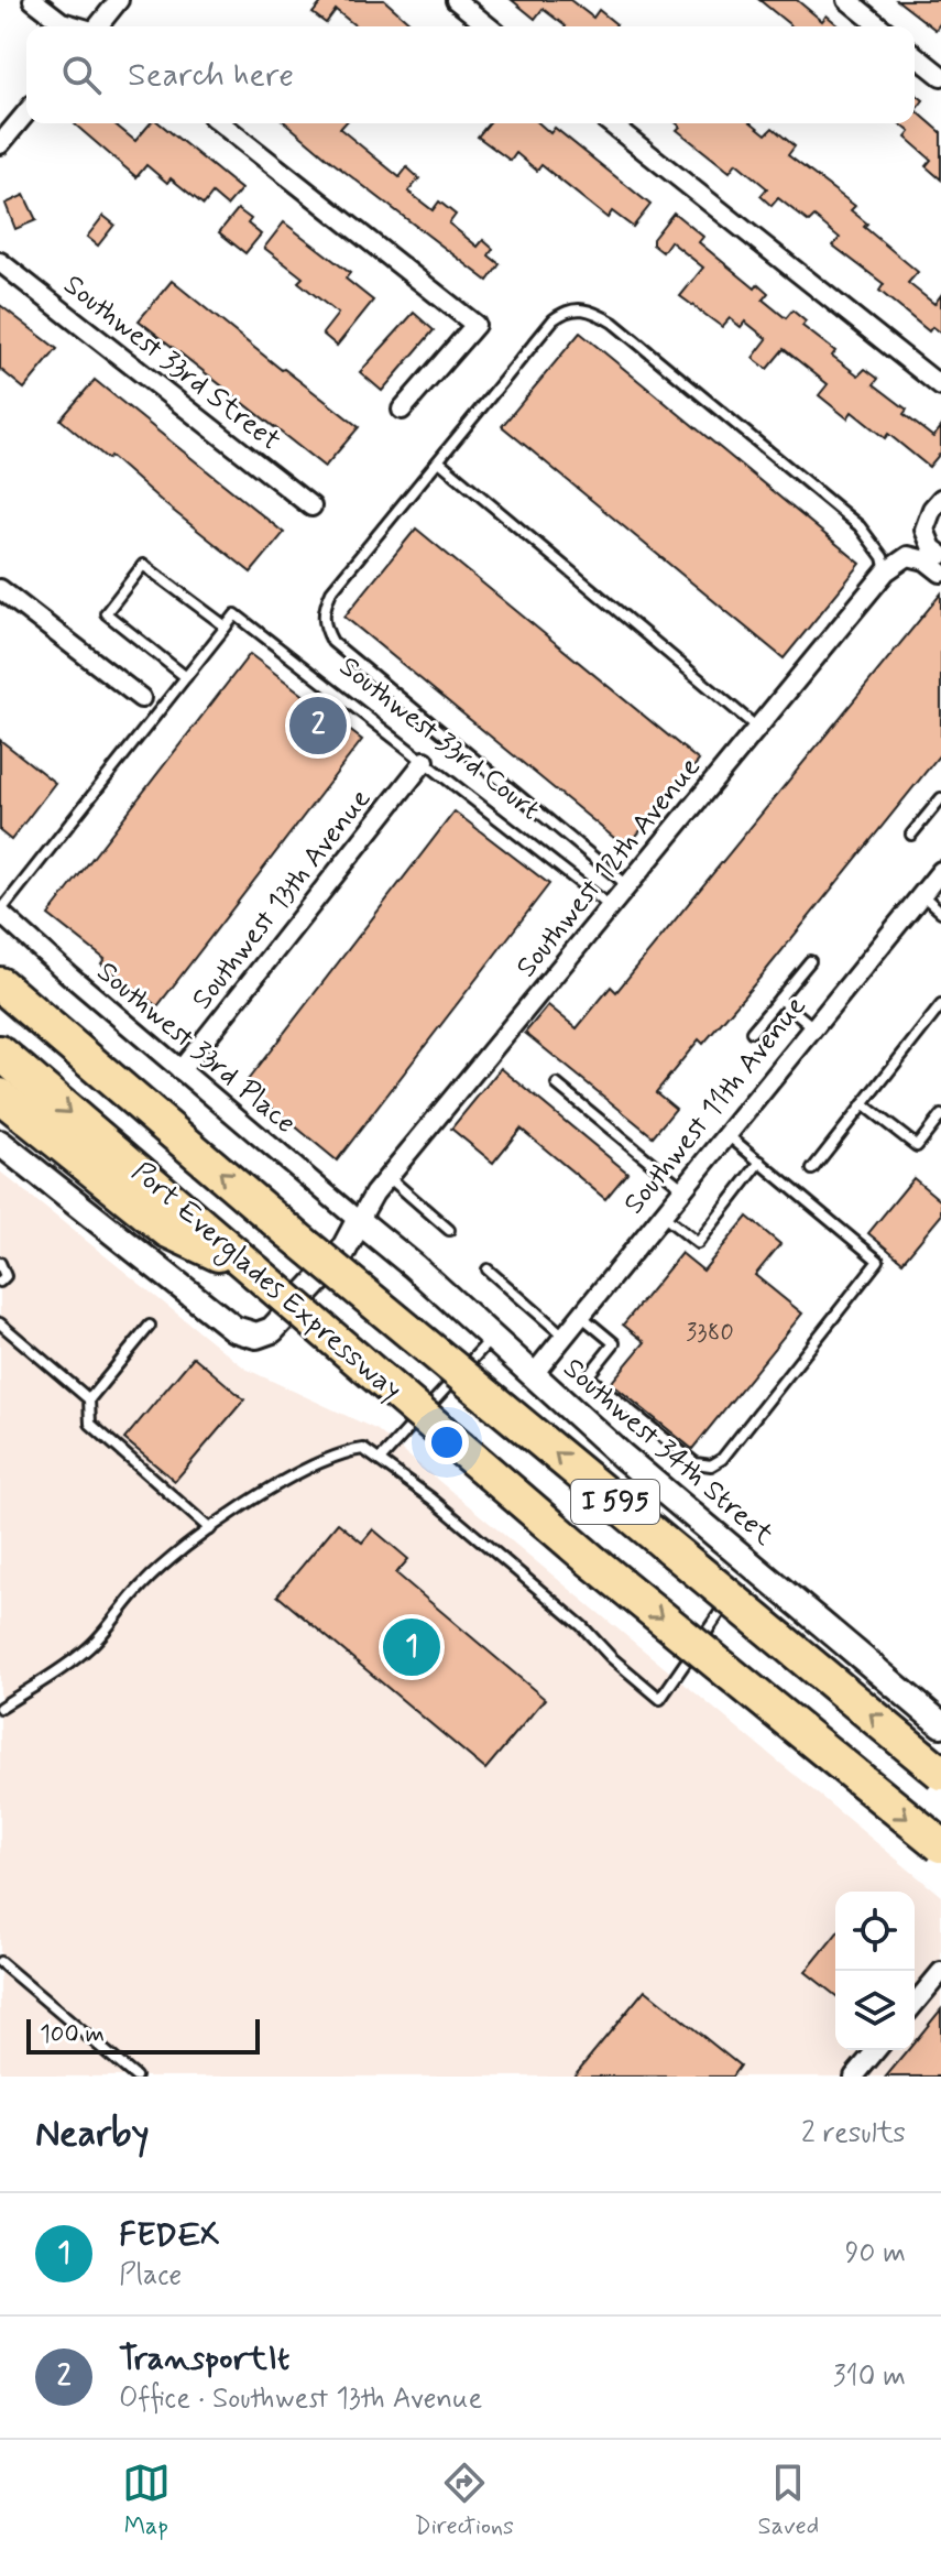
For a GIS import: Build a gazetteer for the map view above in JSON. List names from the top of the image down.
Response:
{
  "streets": {
    "highway": ["Port Everglades Expressway", "I 595"],
    "street": [
      "Southwest 33rd Street",
      "Southwest 12th Avenue",
      "Southwest 13th Avenue",
      "Southwest 33rd Place",
      "Southwest 11th Avenue",
      "Southwest 34th Street"
    ],
    "lane": ["Southwest 33rd Court"]
  },
  "crossings": [
    ["Southwest 33rd Court", "Southwest 12th Avenue"],
    ["Southwest 33rd Court", "Southwest 13th Avenue"],
    ["Southwest 12th Avenue", "Southwest 33rd Place"],
    ["Southwest 12th Avenue", "Southwest 34th Street"],
    ["Southwest 13th Avenue", "Southwest 33rd Place"],
    ["Southwest 33rd Place", "Southwest 34th Street"],
    ["Southwest 11th Avenue", "Southwest 34th Street"]
  ],
  "house_numbers": ["3380"],
  "scale_bar": "100 m",
  "page": {
    "search": "Search here",
    "pins": ["2", "1"],
    "scale": "100 m",
    "heading": ["Nearby", "2 results"],
    "list": [
      {
        "mark": "1",
        "name": "FEDEX",
        "note": "Place",
        "value": "90 m"
      },
      {
        "mark": "2",
        "name": "TransportIt",
        "note": "Office · Southwest 13th Avenue",
        "value": "310 m"
      }
    ],
    "nav": ["Map", "Directions", "Saved"]
  }
}
